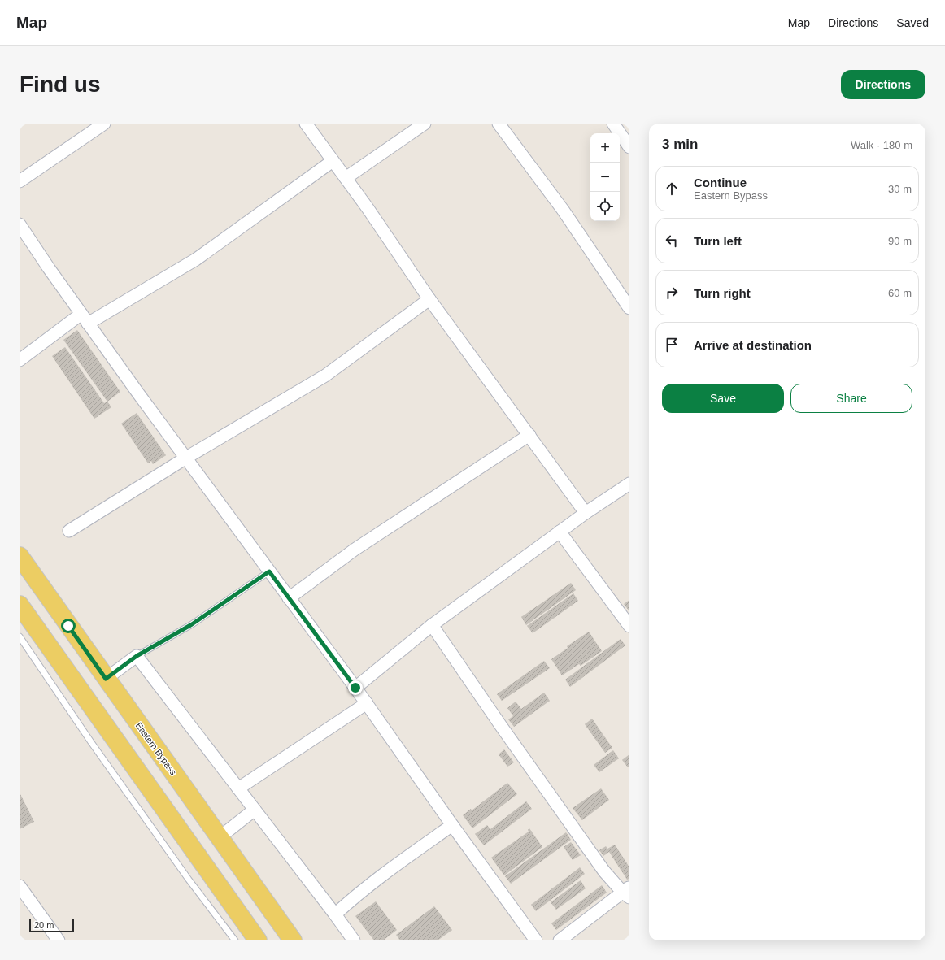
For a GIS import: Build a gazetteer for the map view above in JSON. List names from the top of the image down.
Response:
{
  "streets": {
    "main road": ["Eastern Bypass"]
  },
  "scale_bar": "20 m",
  "page": {
    "header": "Map",
    "nav": ["Map", "Directions", "Saved"],
    "buttons": [
      "Directions",
      ["Save", "Share"]
    ],
    "title": "Find us",
    "heading": ["3 min", "Walk · 180 m"],
    "map_buttons": ["+", "−"],
    "list": [
      ["Continue", "Eastern Bypass", "30 m"],
      ["Turn left", "90 m"],
      ["Turn right", "60 m"],
      "Arrive at destination"
    ],
    "scale": "20 m"
  }
}
